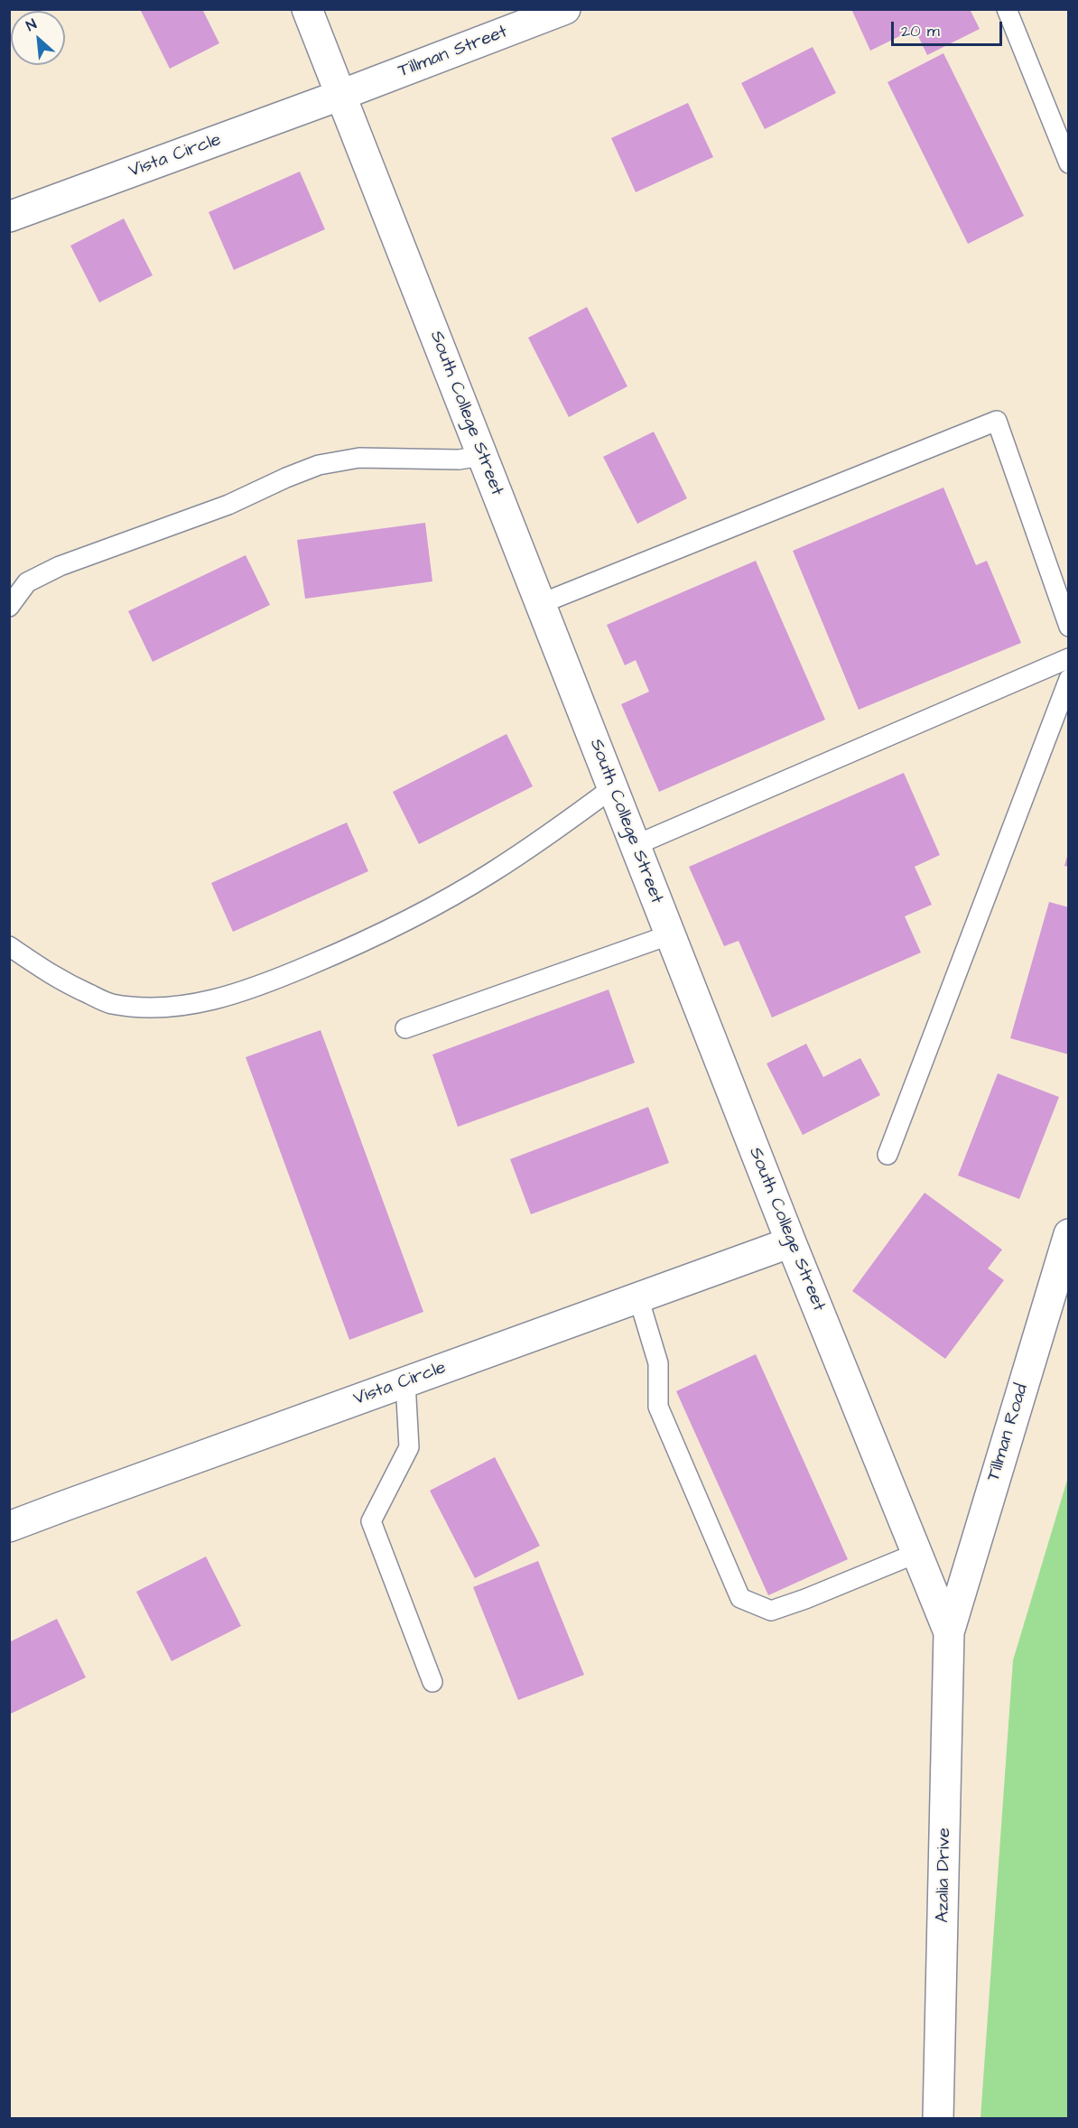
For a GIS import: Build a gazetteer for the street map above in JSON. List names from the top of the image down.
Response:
{
  "streets": {
    "street": [
      "Tillman Street",
      "Vista Circle",
      "South College Street",
      "Tillman Road",
      "Azalia Drive"
    ]
  },
  "crossings": [
    ["Tillman Street", "Vista Circle"],
    ["Tillman Street", "South College Street"],
    ["Vista Circle", "South College Street"],
    ["South College Street", "Tillman Road"],
    ["South College Street", "Azalia Drive"],
    ["Tillman Road", "Azalia Drive"]
  ],
  "scale_bar": "20 m",
  "north": "top left"
}
